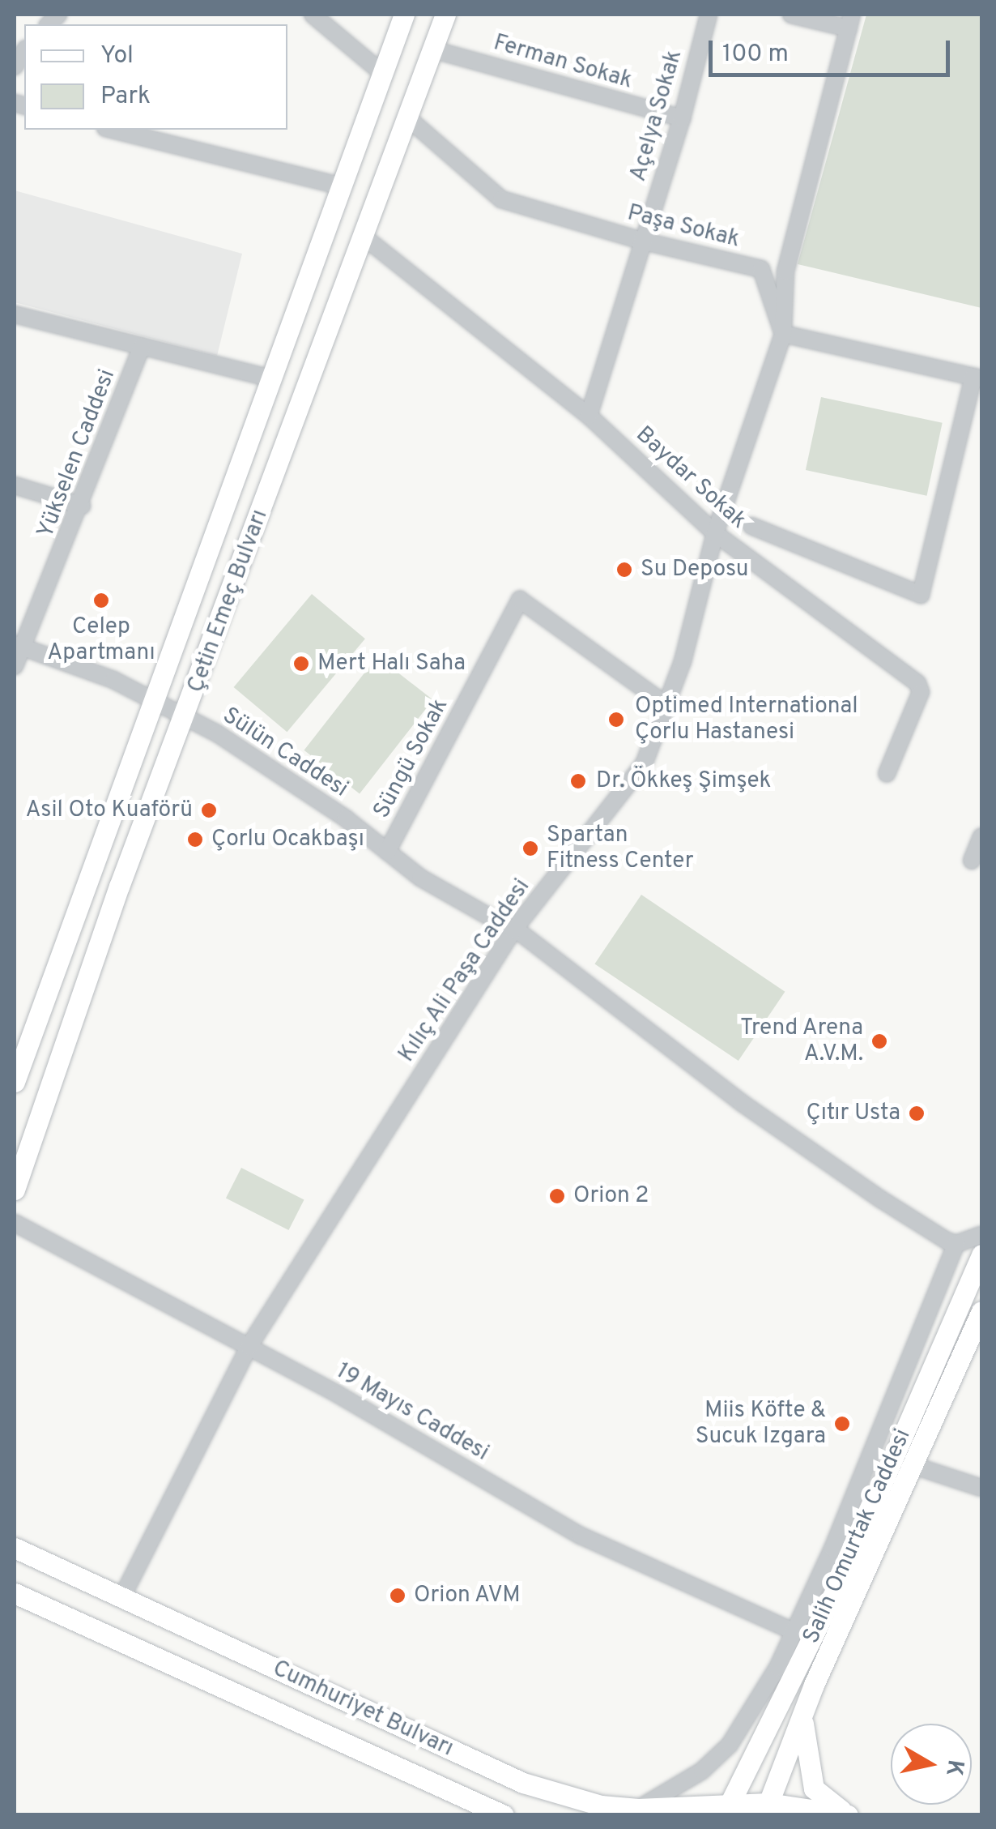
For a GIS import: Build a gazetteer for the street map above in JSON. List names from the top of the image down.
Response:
{
  "streets": {
    "main road": ["Çetin Emeç Bulvarı", "Salih Omurtak Caddesi", "Cumhuriyet Bulvarı"],
    "street": [
      "Ferman Sokak",
      "Açelya Sokak",
      "Paşa Sokak",
      "Yükselen Caddesi",
      "Baydar Sokak",
      "Sülün Caddesi",
      "Süngü Sokak",
      "Kılıç Ali Paşa Caddesi",
      "19 Mayıs Caddesi"
    ]
  },
  "crossings": [
    ["Ferman Sokak", "Açelya Sokak"],
    ["Ferman Sokak", "Çetin Emeç Bulvarı"],
    ["Açelya Sokak", "Paşa Sokak"],
    ["Açelya Sokak", "Baydar Sokak"],
    ["Paşa Sokak", "Çetin Emeç Bulvarı"],
    ["Paşa Sokak", "Kılıç Ali Paşa Caddesi"],
    ["Yükselen Caddesi", "Sülün Caddesi"],
    ["Baydar Sokak", "Çetin Emeç Bulvarı"],
    ["Baydar Sokak", "Kılıç Ali Paşa Caddesi"],
    ["Çetin Emeç Bulvarı", "Sülün Caddesi"],
    ["Sülün Caddesi", "Süngü Sokak"],
    ["Sülün Caddesi", "Kılıç Ali Paşa Caddesi"],
    ["Süngü Sokak", "Kılıç Ali Paşa Caddesi"],
    ["Kılıç Ali Paşa Caddesi", "19 Mayıs Caddesi"],
    ["Kılıç Ali Paşa Caddesi", "Cumhuriyet Bulvarı"],
    ["Salih Omurtak Caddesi", "Cumhuriyet Bulvarı"]
  ],
  "places": [
    "Su Deposu",
    "Celep Apartmanı",
    "Mert Halı Saha",
    "Optimed International Çorlu Hastanesi",
    "Dr. Ökkeş Şimşek",
    "Asil Oto Kuaförü",
    "Çorlu Ocakbaşı",
    "Spartan Fitness Center",
    "Trend Arena A.V.M.",
    "Çıtır Usta",
    "Orion 2",
    "Miis Köfte & Sucuk Izgara",
    "Orion AVM"
  ],
  "legend": ["Yol", "Park"],
  "scale_bar": "100 m",
  "north": "right"
}
